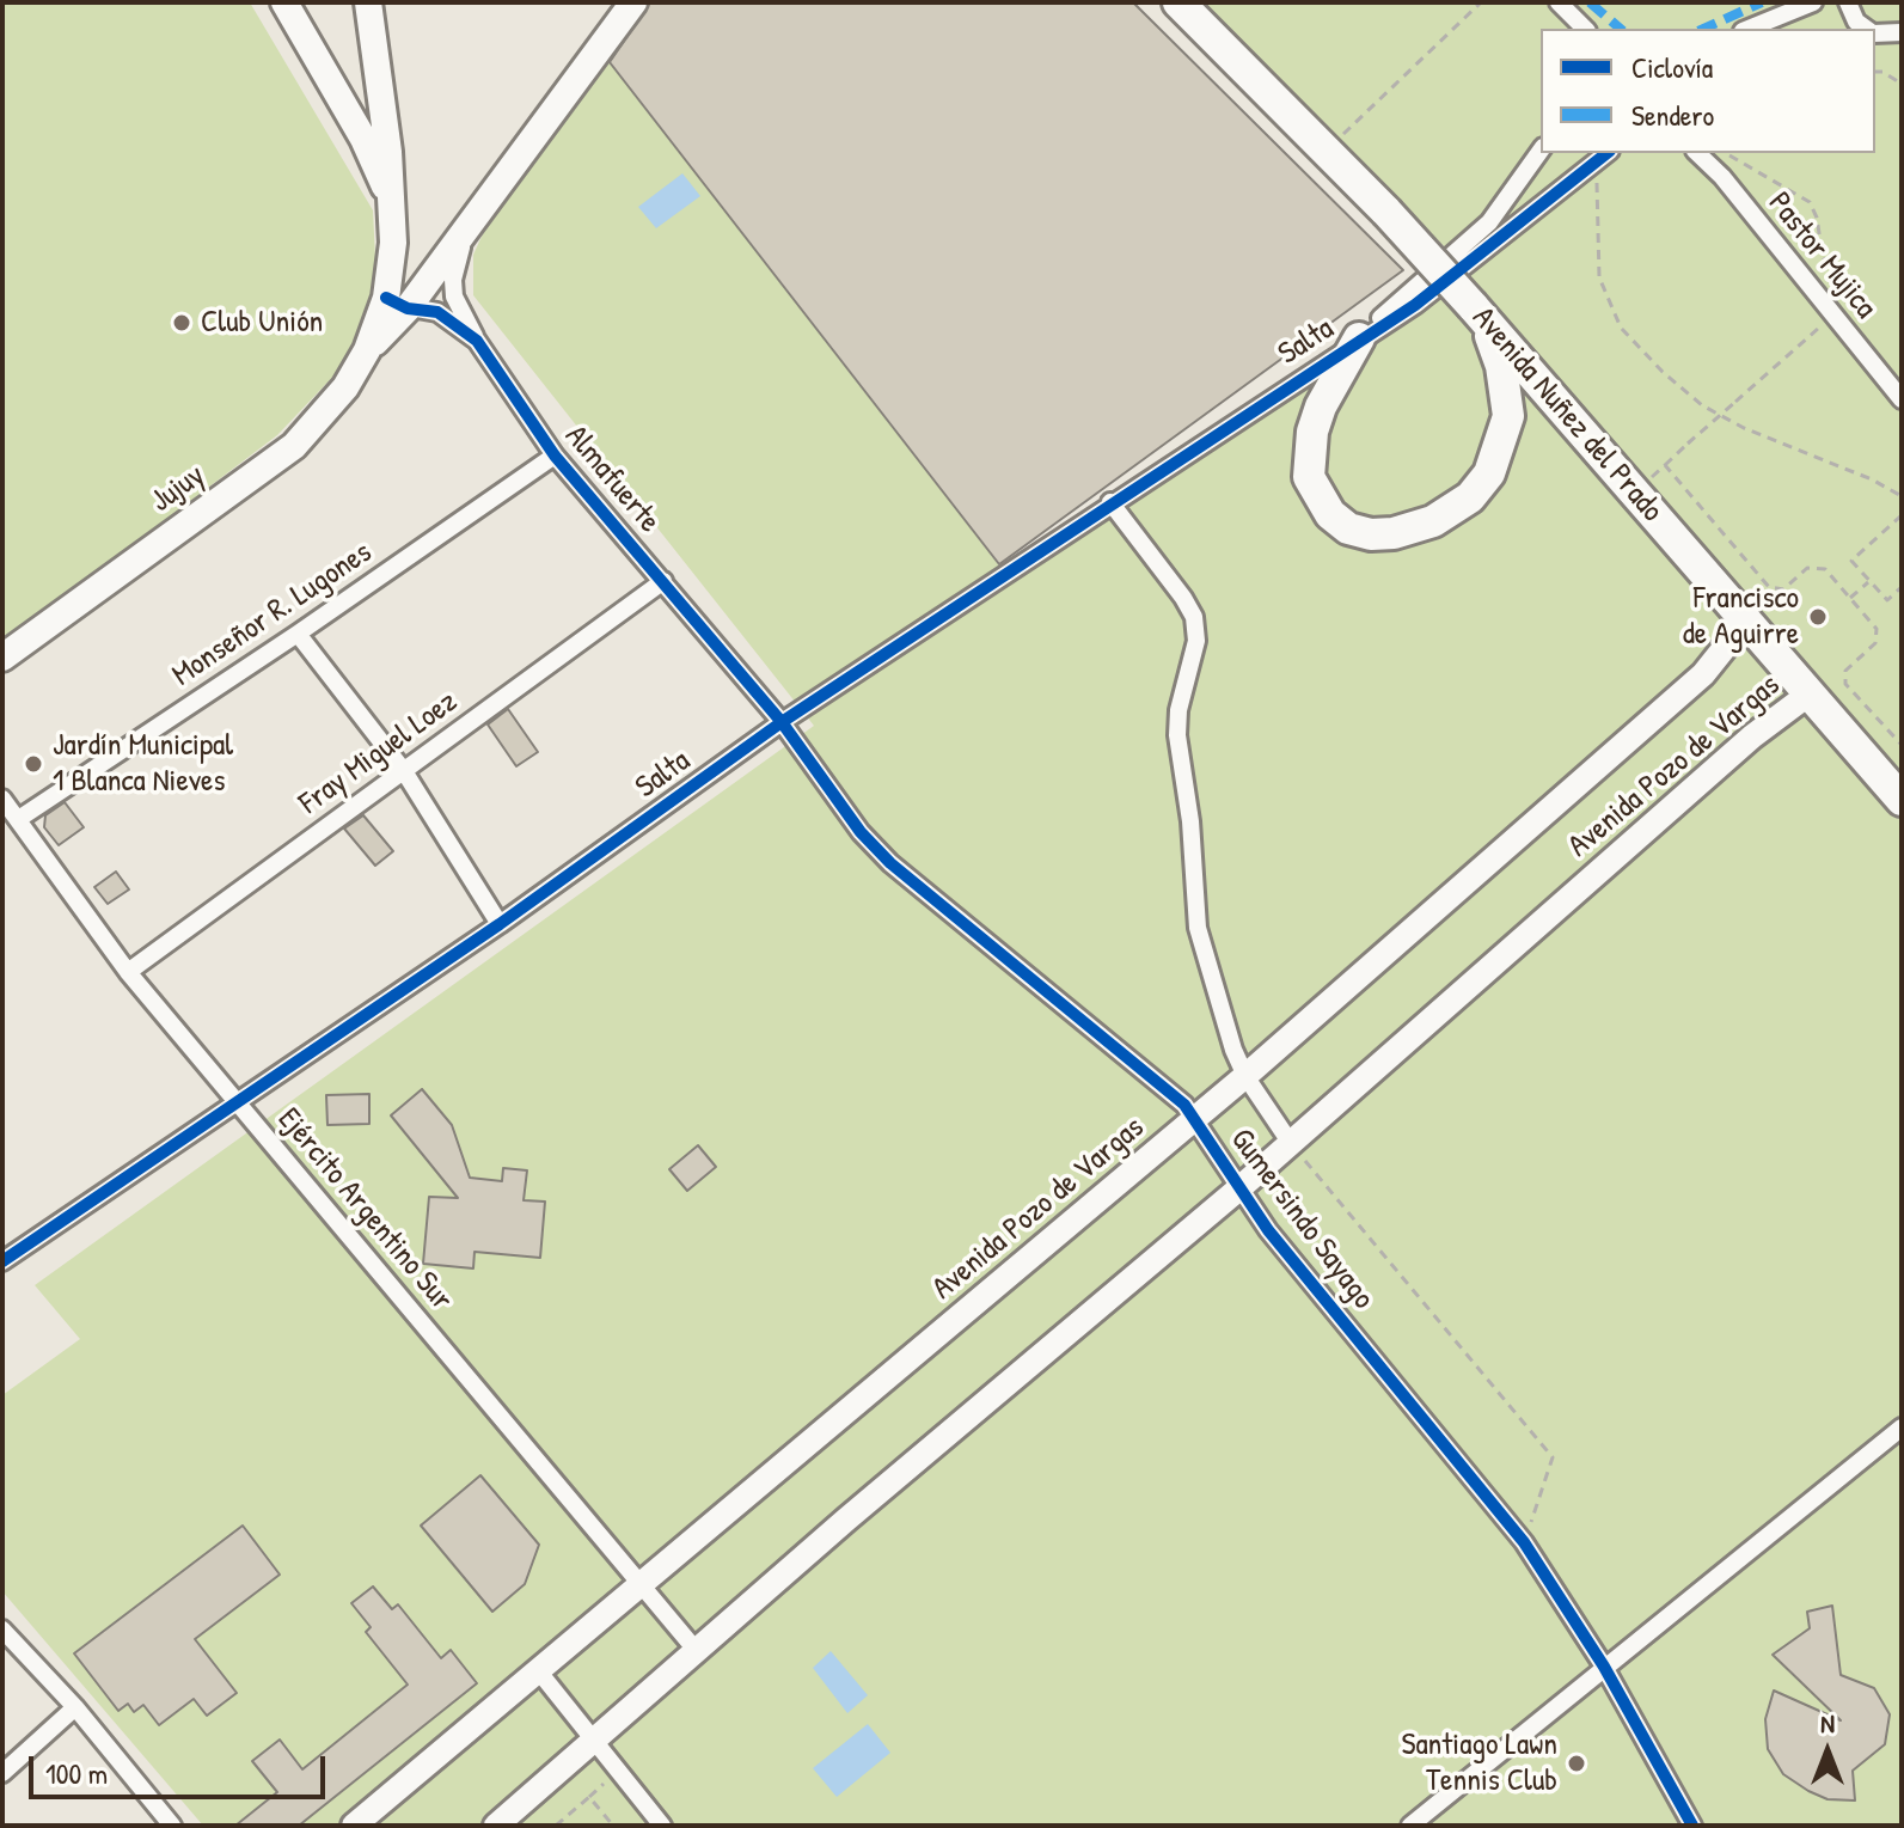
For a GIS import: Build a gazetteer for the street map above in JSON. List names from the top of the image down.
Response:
{
  "streets": {
    "highway": ["Avenida Nuñez del Prado"],
    "main road": ["Jujuy", "Avenida Pozo de Vargas"],
    "street": [
      "Pastor Mujica",
      "Salta",
      "Almafuerte",
      "Monseñor R. Lugones",
      "Fray Miguel Loez",
      "Ejército Argentino Sur",
      "Gumersindo Sayago"
    ]
  },
  "crossings": [
    ["Salta", "Almafuerte"],
    ["Salta", "Ejército Argentino Sur"],
    ["Salta", "Gumersindo Sayago"],
    ["Avenida Nuñez del Prado", "Avenida Pozo de Vargas"],
    ["Almafuerte", "Jujuy"],
    ["Almafuerte", "Monseñor R. Lugones"],
    ["Almafuerte", "Fray Miguel Loez"],
    ["Almafuerte", "Gumersindo Sayago"],
    ["Monseñor R. Lugones", "Ejército Argentino Sur"],
    ["Fray Miguel Loez", "Ejército Argentino Sur"],
    ["Avenida Pozo de Vargas", "Ejército Argentino Sur"],
    ["Avenida Pozo de Vargas", "Gumersindo Sayago"]
  ],
  "places": [
    "Club Unión",
    "Francisco de Aguirre",
    "Jardín Municipal 1 Blanca Nieves",
    "Santiago Lawn Tennis Club"
  ],
  "legend": ["Ciclovía", "Sendero"],
  "scale_bar": "100 m",
  "north": "top"
}
